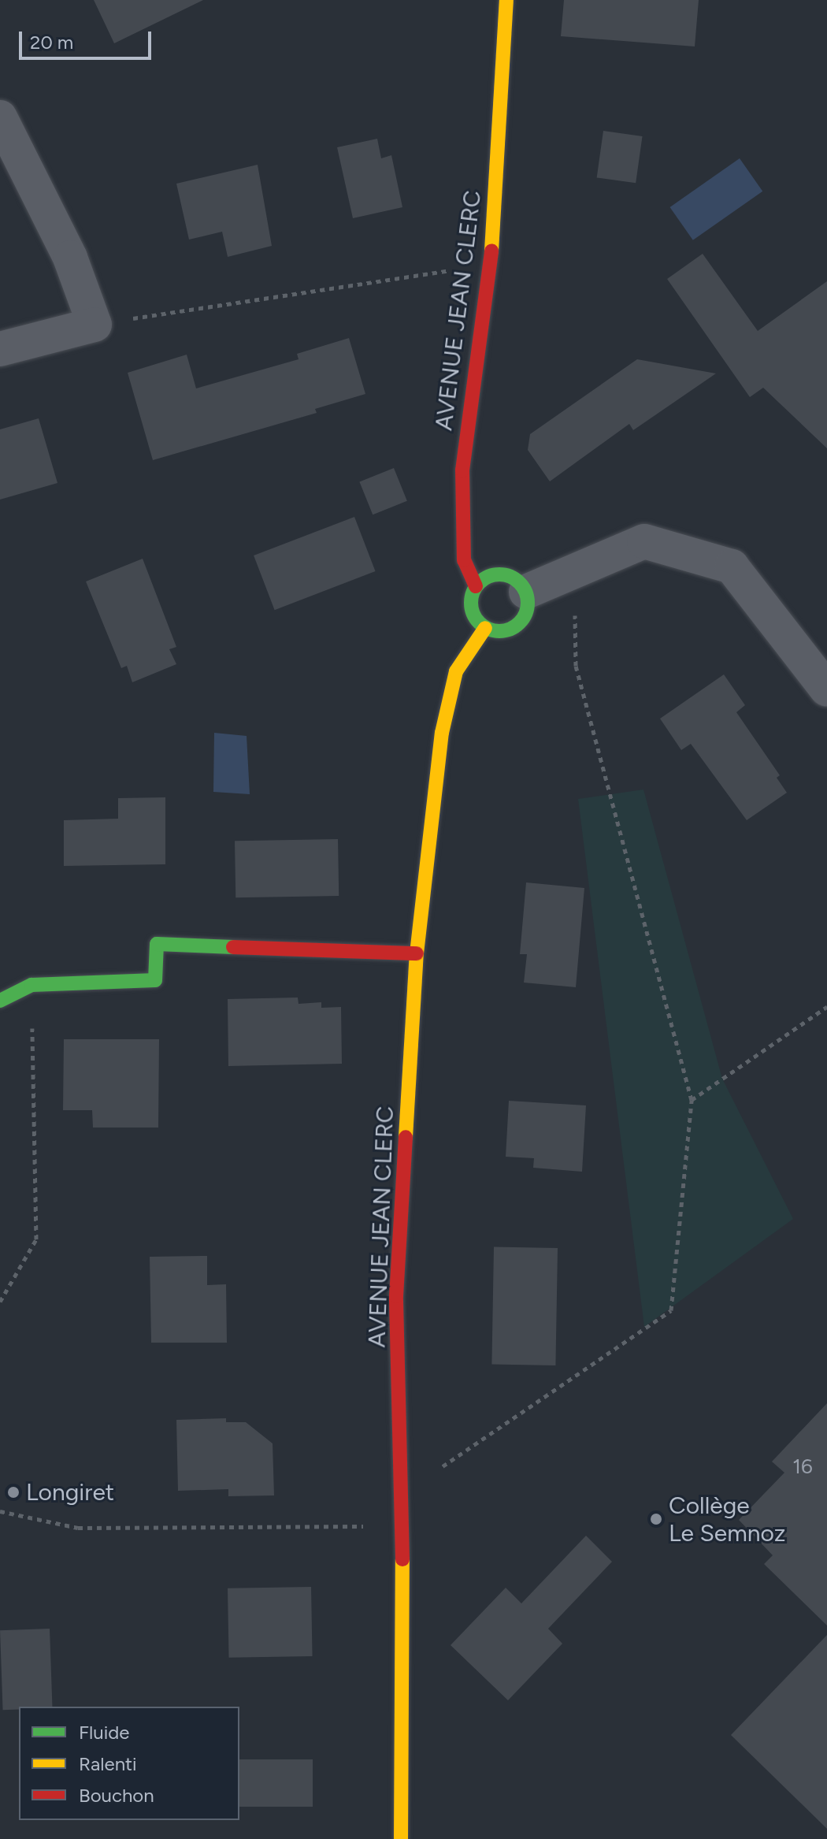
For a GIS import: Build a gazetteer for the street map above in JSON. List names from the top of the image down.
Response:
{
  "streets": {
    "street": ["AVENUE JEAN CLERC"]
  },
  "places": ["Longiret", "Collège Le Semnoz"],
  "house_numbers": ["16"],
  "legend": ["Fluide", "Ralenti", "Bouchon"],
  "scale_bar": "20 m"
}
